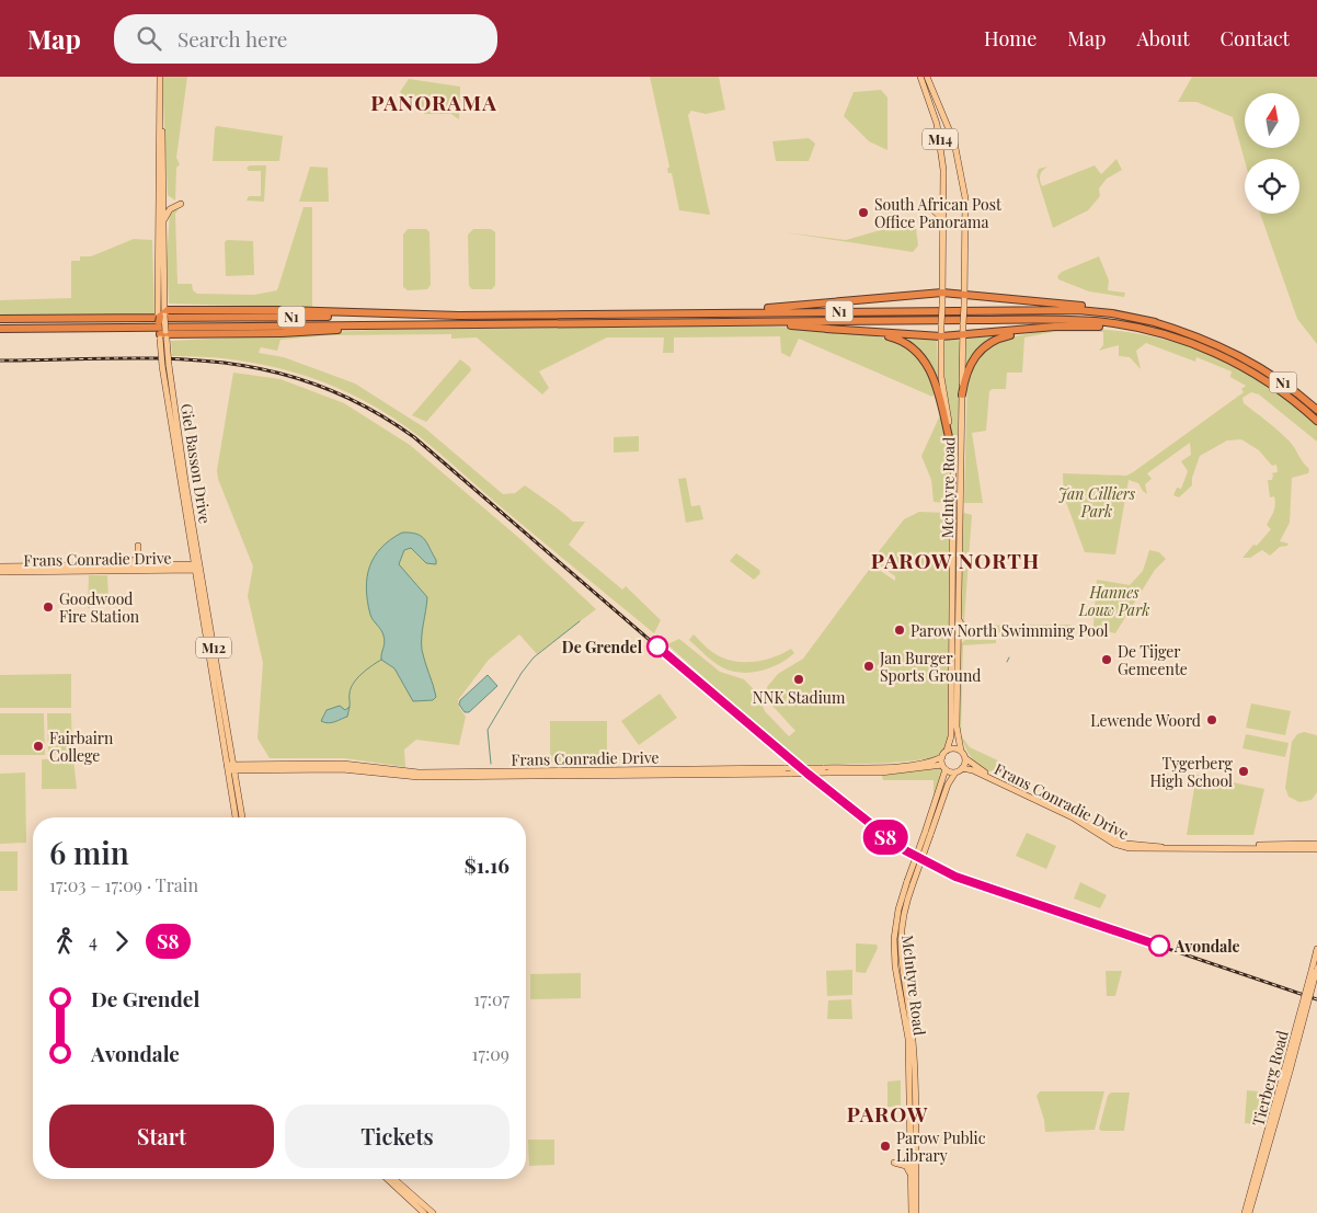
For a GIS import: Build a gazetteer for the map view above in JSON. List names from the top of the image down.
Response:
{
  "streets": {
    "highway": ["N1"],
    "main road": [
      "M14",
      "Giel Basson Drive",
      "McIntyre Road",
      "Frans Conradie Drive",
      "M12",
      "Tierberg Road"
    ]
  },
  "crossings": [
    ["M14", "McIntyre Road"],
    ["M14", "Frans Conradie Drive"],
    ["Giel Basson Drive", "Frans Conradie Drive"],
    ["McIntyre Road", "Frans Conradie Drive"]
  ],
  "districts": ["PANORAMA", "PAROW NORTH", "PAROW"],
  "parks": ["Jan Cilliers Park", "Hannes Louw Park"],
  "places": [
    "South African Post Office Panorama",
    "Goodwood Fire Station",
    "Parow North Swimming Pool",
    "De Grendel",
    "De Tijger Gemeente",
    "Jan Burger Sports Ground",
    "NNK Stadium",
    "Lewende Woord",
    "Fairbairn College",
    "Tygerberg High School",
    "Avondale",
    "Parow Public Library"
  ],
  "north": "top",
  "page": {
    "header": "Map",
    "search": "Search here",
    "nav": [
      "Home",
      "Map",
      "About",
      "Contact"
    ],
    "on_map": "S8",
    "heading": ["6 min", "17:03 – 17:09 · Train", "$1.16"],
    "legs": ["4", "S8"],
    "list": [
      {
        "name": "De Grendel",
        "value": "17:07"
      },
      {
        "name": "Avondale",
        "value": "17:09"
      }
    ],
    "buttons": ["Start", "Tickets"]
  }
}
